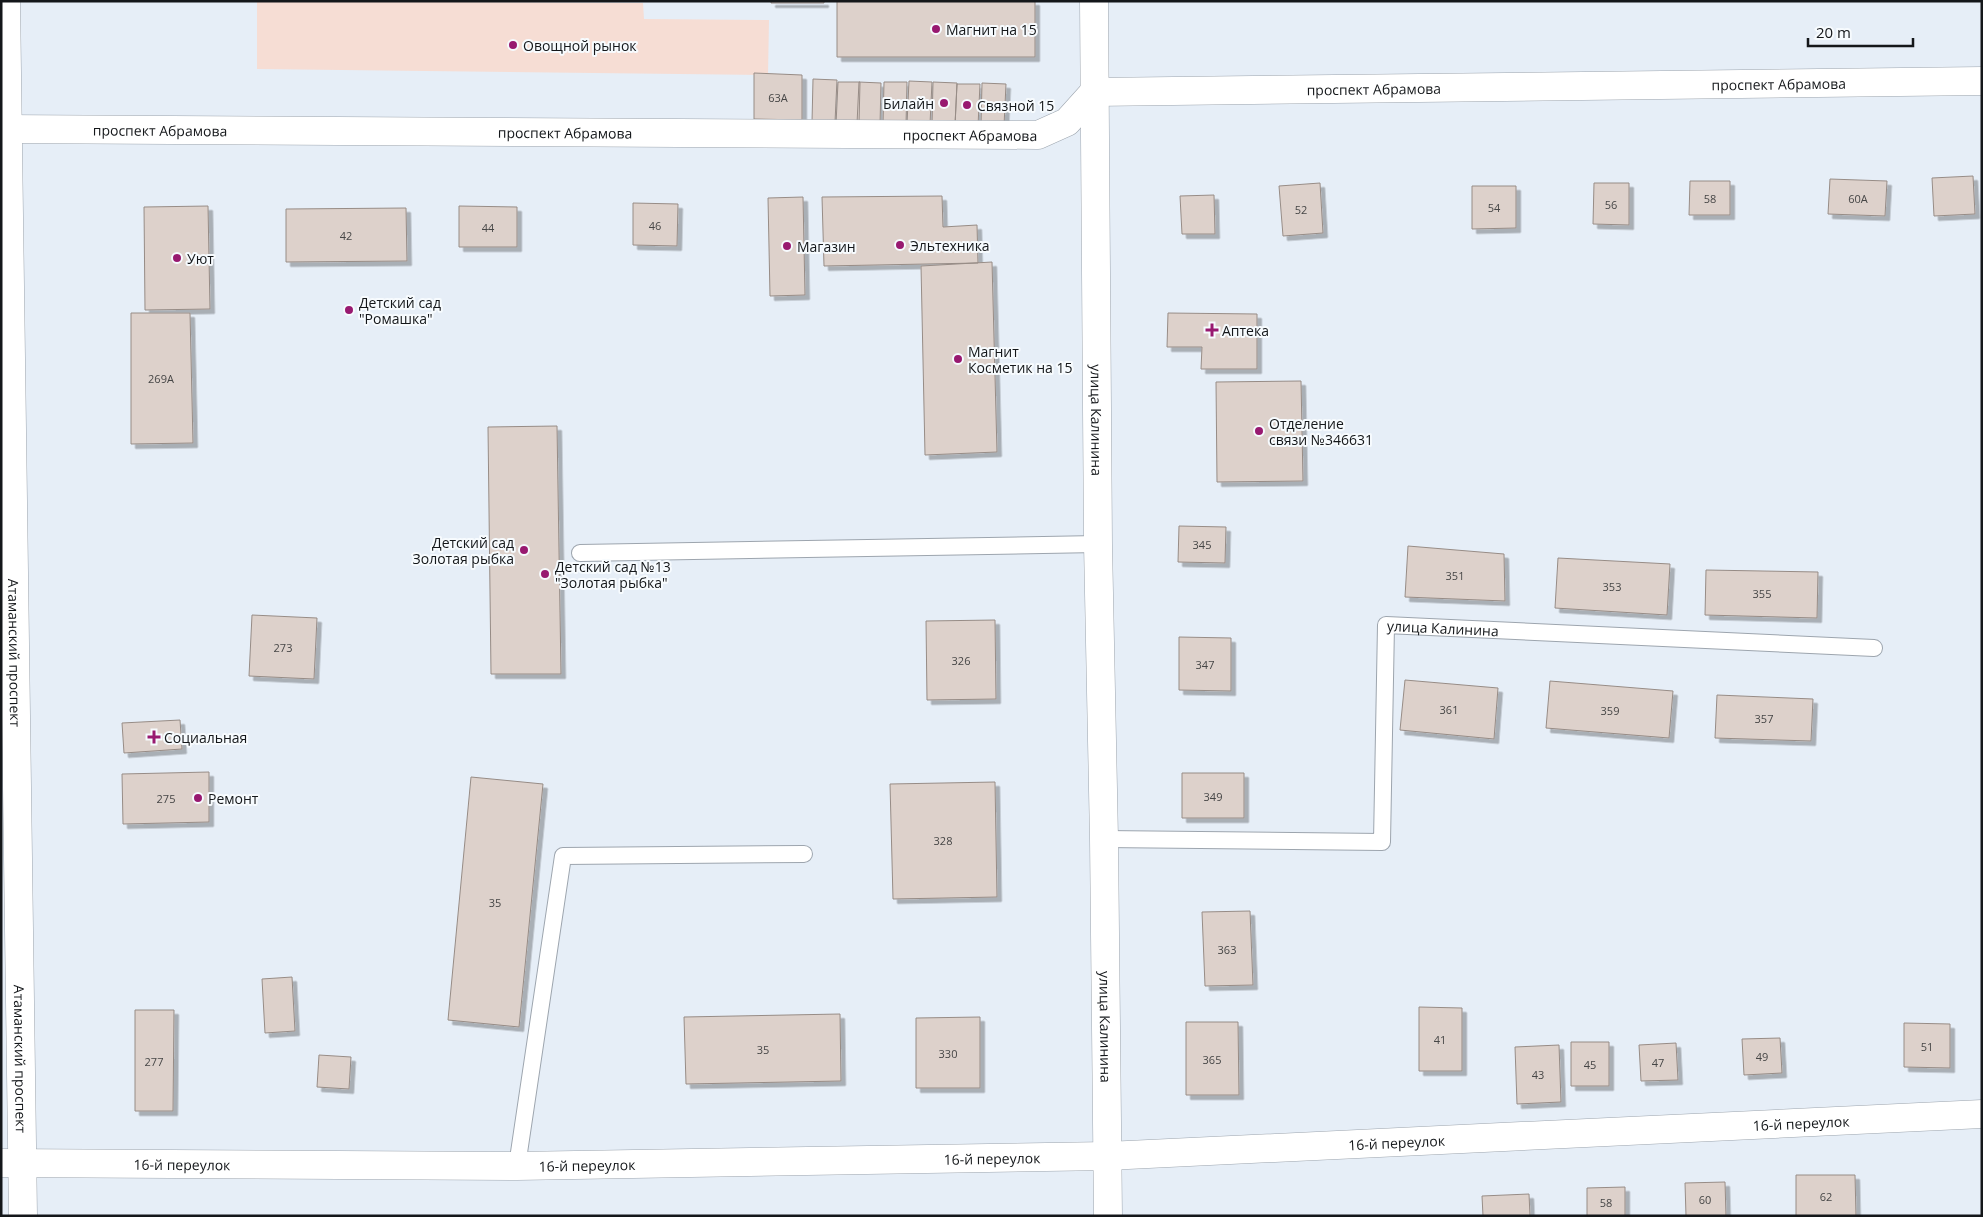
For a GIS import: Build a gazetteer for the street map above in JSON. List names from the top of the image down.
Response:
{
  "streets": {
    "street": [
      "проспект Абрамова",
      "улица Калинина",
      "Атаманский проспект",
      "16-й переулок"
    ]
  },
  "crossings": [
    ["проспект Абрамова", "улица Калинина"],
    ["проспект Абрамова", "Атаманский проспект"],
    ["улица Калинина", "16-й переулок"],
    ["Атаманский проспект", "16-й переулок"]
  ],
  "places": {
    "other": [
      "Магнит на 15",
      "Овощной рынок",
      "Билайн",
      "Связной 15",
      "Эльтехника",
      "Магазин",
      "Уют",
      "Детский сад \"Ромашка\"",
      "Магнит Косметик на 15",
      "Отделение связи №346631",
      "Детский сад Золотая рыбка",
      "Детский сад №13 \"Золотая рыбка\"",
      "Ремонт"
    ],
    "health": ["Аптека", "Социальная"]
  },
  "house_numbers": [
    "63А",
    "58",
    "60А",
    "56",
    "54",
    "52",
    "46",
    "44",
    "42",
    "269А",
    "345",
    "351",
    "353",
    "355",
    "273",
    "326",
    "347",
    "361",
    "359",
    "357",
    "349",
    "275",
    "328",
    "35",
    "363",
    "41",
    "51",
    "35",
    "330",
    "49",
    "365",
    "277",
    "47",
    "45",
    "43",
    "62",
    "60",
    "58"
  ],
  "scale_bar": "20 m"
}
